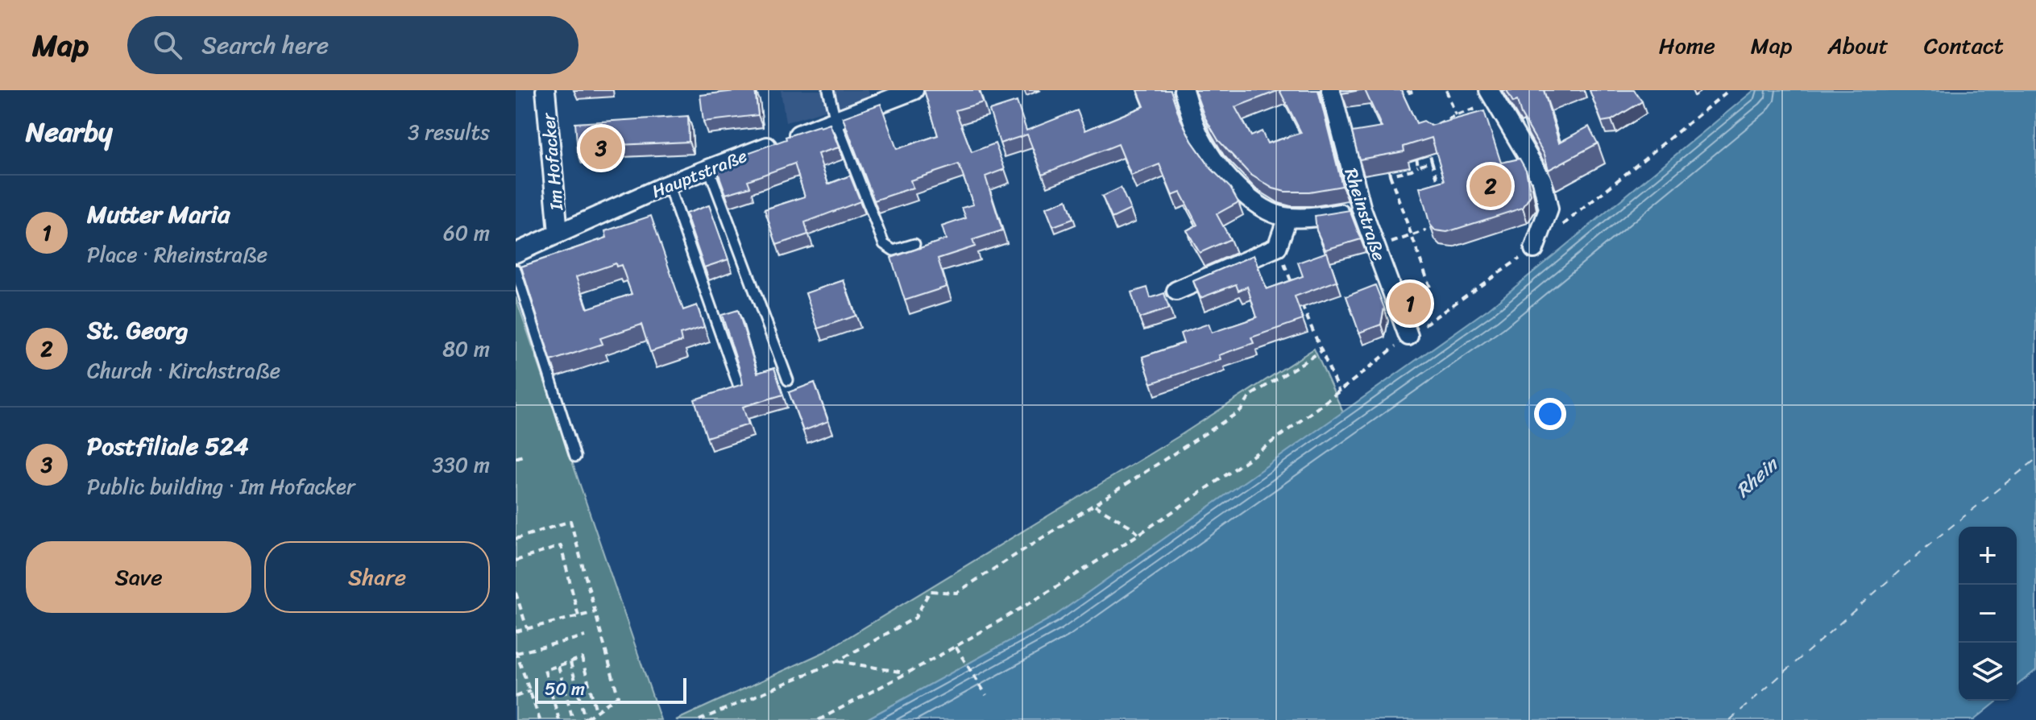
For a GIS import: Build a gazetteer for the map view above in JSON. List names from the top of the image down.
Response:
{
  "streets": {
    "street": ["Im Hofacker", "Hauptstraße", "Rheinstraße"]
  },
  "crossings": [
    ["Im Hofacker", "Hauptstraße"]
  ],
  "water": ["Rhein"],
  "scale_bar": "50 m",
  "page": {
    "header": "Map",
    "search": "Search here",
    "nav": [
      "Home",
      "Map",
      "About",
      "Contact"
    ],
    "heading": ["Nearby", "3 results"],
    "pins": ["3", "2", "1"],
    "list": [
      {
        "mark": "1",
        "name": "Mutter Maria",
        "note": "Place · Rheinstraße",
        "value": "60 m"
      },
      {
        "mark": "2",
        "name": "St. Georg",
        "note": "Church · Kirchstraße",
        "value": "80 m"
      },
      {
        "mark": "3",
        "name": "Postfiliale 524",
        "note": "Public building · Im Hofacker",
        "value": "330 m"
      }
    ],
    "buttons": ["Save", "Share"],
    "map_buttons": ["+", "−"],
    "scale": "50 m"
  }
}
